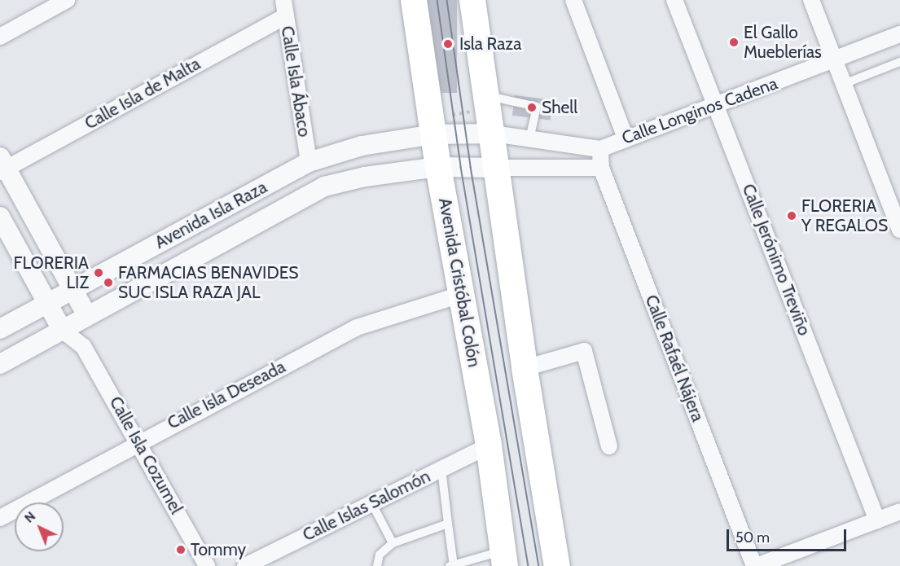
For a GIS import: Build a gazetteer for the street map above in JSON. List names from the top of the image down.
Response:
{
  "streets": {
    "main road": ["Avenida Cristóbal Colón"],
    "street": [
      "Calle Isla Ábaco",
      "Calle Isla de Malta",
      "Calle Longinos Cadena",
      "Avenida Isla Raza",
      "Calle Jerónimo Treviño",
      "Calle Rafaél Nájera",
      "Calle Isla Deseada",
      "Calle Isla Cozumel",
      "Calle Islas Salomón"
    ]
  },
  "crossings": [
    ["Calle Isla Ábaco", "Calle Isla de Malta"],
    ["Calle Isla Ábaco", "Avenida Isla Raza"],
    ["Calle Longinos Cadena", "Avenida Isla Raza"],
    ["Calle Longinos Cadena", "Calle Jerónimo Treviño"],
    ["Calle Longinos Cadena", "Calle Rafaél Nájera"],
    ["Avenida Isla Raza", "Avenida Cristóbal Colón"],
    ["Avenida Isla Raza", "Calle Isla Cozumel"],
    ["Avenida Cristóbal Colón", "Calle Isla Deseada"],
    ["Avenida Cristóbal Colón", "Calle Islas Salomón"],
    ["Calle Isla Deseada", "Calle Isla Cozumel"]
  ],
  "places": [
    "El Gallo Mueblerías",
    "Isla Raza",
    "Shell",
    "FLORERIA Y REGALOS",
    "FLORERIA LIZ",
    "FARMACIAS BENAVIDES SUC ISLA RAZA JAL",
    "Tommy"
  ],
  "scale_bar": "50 m",
  "north": "top left"
}
